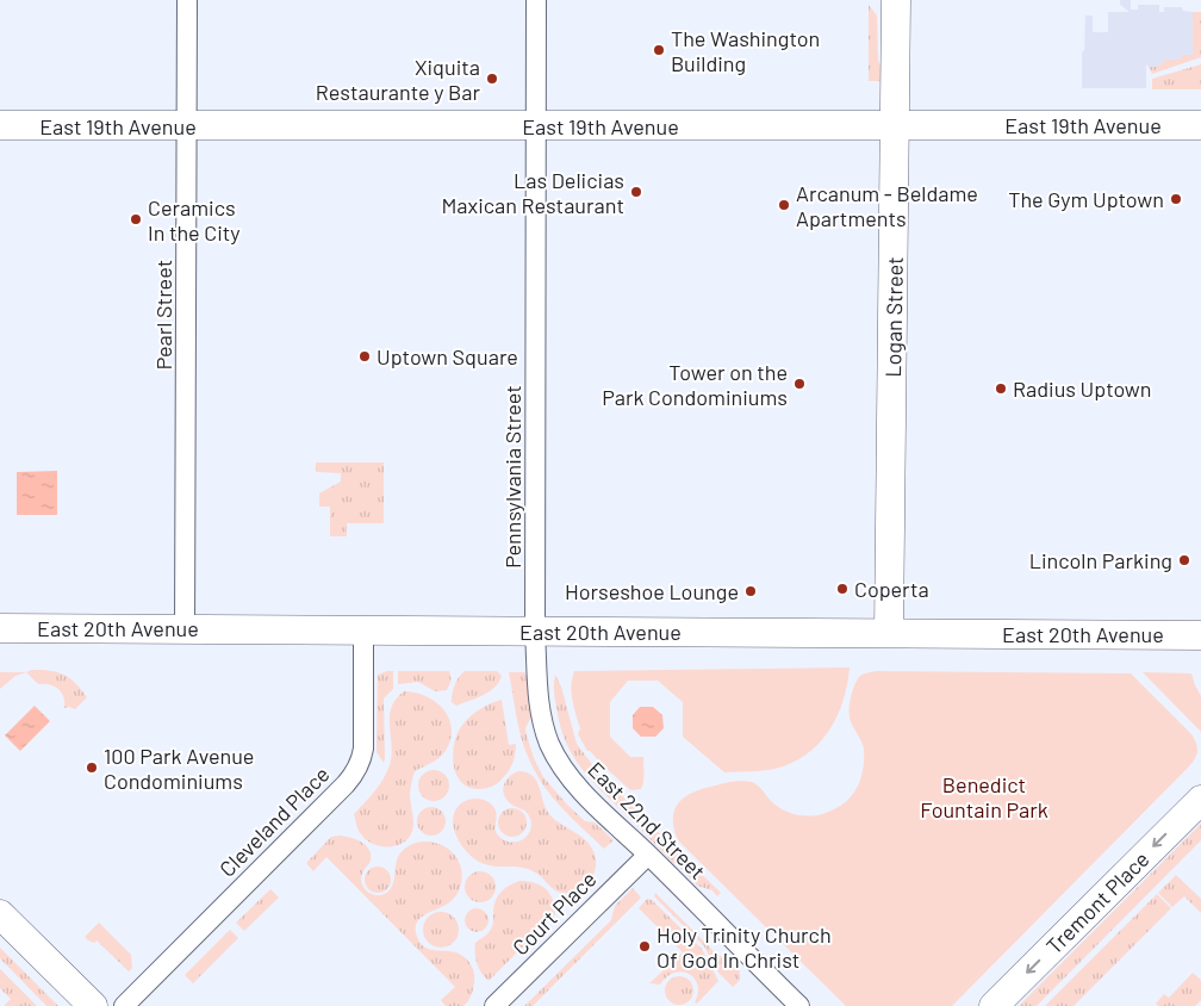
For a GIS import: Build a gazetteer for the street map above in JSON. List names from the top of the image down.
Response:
{
  "streets": {
    "street": [
      "East 19th Avenue",
      "Pearl Street",
      "Logan Street",
      "Pennsylvania Street",
      "East 20th Avenue",
      "East 22nd Street",
      "Cleveland Place",
      "Tremont Place",
      "Court Place"
    ]
  },
  "crossings": [
    ["East 19th Avenue", "Pearl Street"],
    ["East 19th Avenue", "Logan Street"],
    ["East 19th Avenue", "Pennsylvania Street"],
    ["Pearl Street", "East 20th Avenue"],
    ["Logan Street", "East 20th Avenue"],
    ["Pennsylvania Street", "East 20th Avenue"],
    ["Pennsylvania Street", "East 22nd Street"],
    ["East 20th Avenue", "East 22nd Street"],
    ["East 20th Avenue", "Cleveland Place"],
    ["East 22nd Street", "Court Place"]
  ],
  "one_way": ["Tremont Place"],
  "parks": ["Benedict Fountain Park"],
  "places": [
    "The Washington Building",
    "Xiquita Restaurante y Bar",
    "Las Delicias Maxican Restaurant",
    "The Gym Uptown",
    "Arcanum - Beldame Apartments",
    "Ceramics In the City",
    "Uptown Square",
    "Tower on the Park Condominiums",
    "Radius Uptown",
    "Lincoln Parking",
    "Coperta",
    "Horseshoe Lounge",
    "100 Park Avenue Condominiums",
    "Holy Trinity Church Of God In Christ"
  ]
}
